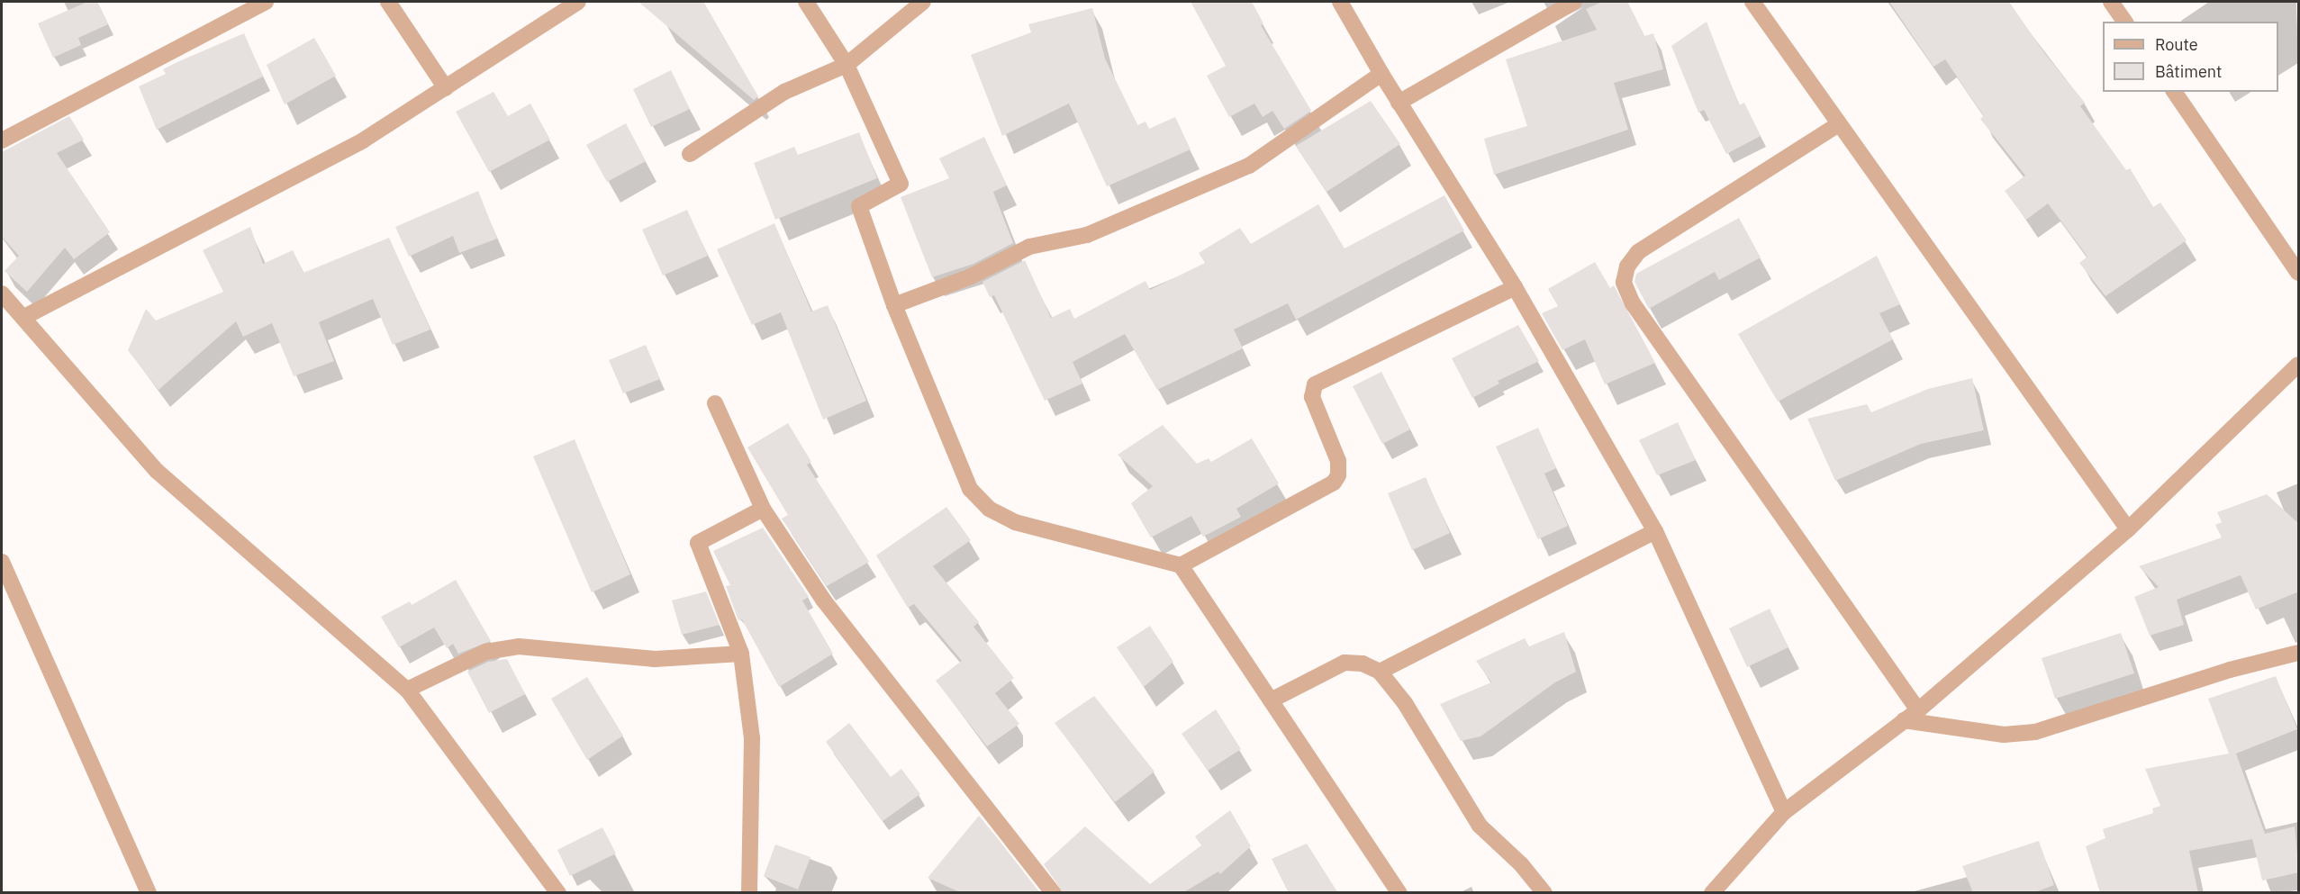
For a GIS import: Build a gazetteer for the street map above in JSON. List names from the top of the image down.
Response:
{
  "legend": ["Route", "Bâtiment"]
}
